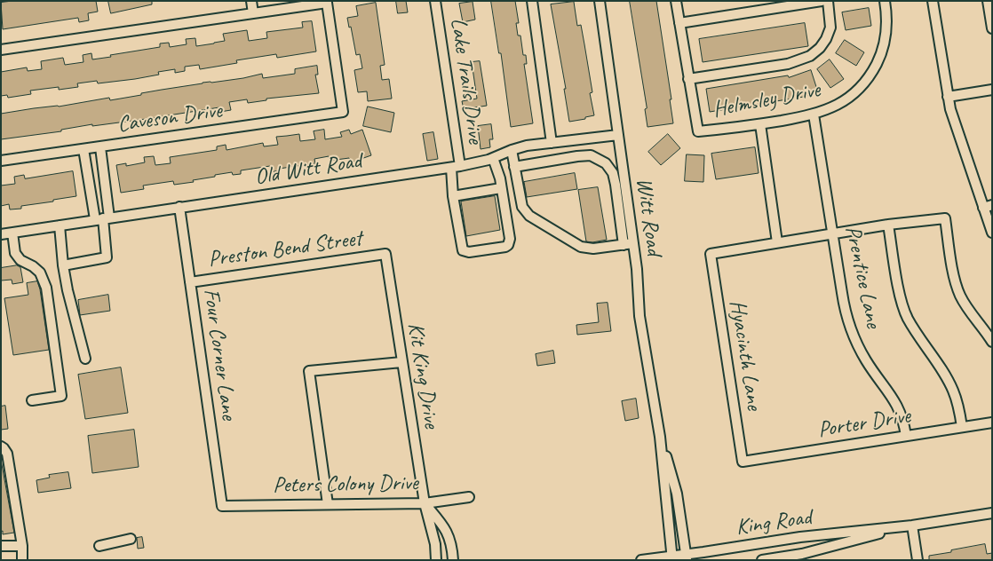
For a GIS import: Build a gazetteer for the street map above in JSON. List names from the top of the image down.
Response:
{
  "streets": {
    "street": [
      "Lake Trails Drive",
      "Helmsley Drive",
      "Caveson Drive",
      "Old Witt Road",
      "Witt Road",
      "Preston Bend Street",
      "Prentice Lane",
      "Four Corner Lane",
      "Hyacinth Lane",
      "Kit King Drive",
      "Porter Drive",
      "Peters Colony Drive",
      "King Road"
    ]
  },
  "crossings": [
    ["Lake Trails Drive", "Old Witt Road"],
    ["Helmsley Drive", "Prentice Lane"],
    ["Old Witt Road", "Witt Road"],
    ["Old Witt Road", "Four Corner Lane"],
    ["Witt Road", "King Road"],
    ["Preston Bend Street", "Four Corner Lane"],
    ["Preston Bend Street", "Kit King Drive"],
    ["Prentice Lane", "Porter Drive"],
    ["Four Corner Lane", "Peters Colony Drive"],
    ["Hyacinth Lane", "Porter Drive"],
    ["Kit King Drive", "Peters Colony Drive"]
  ]
}
